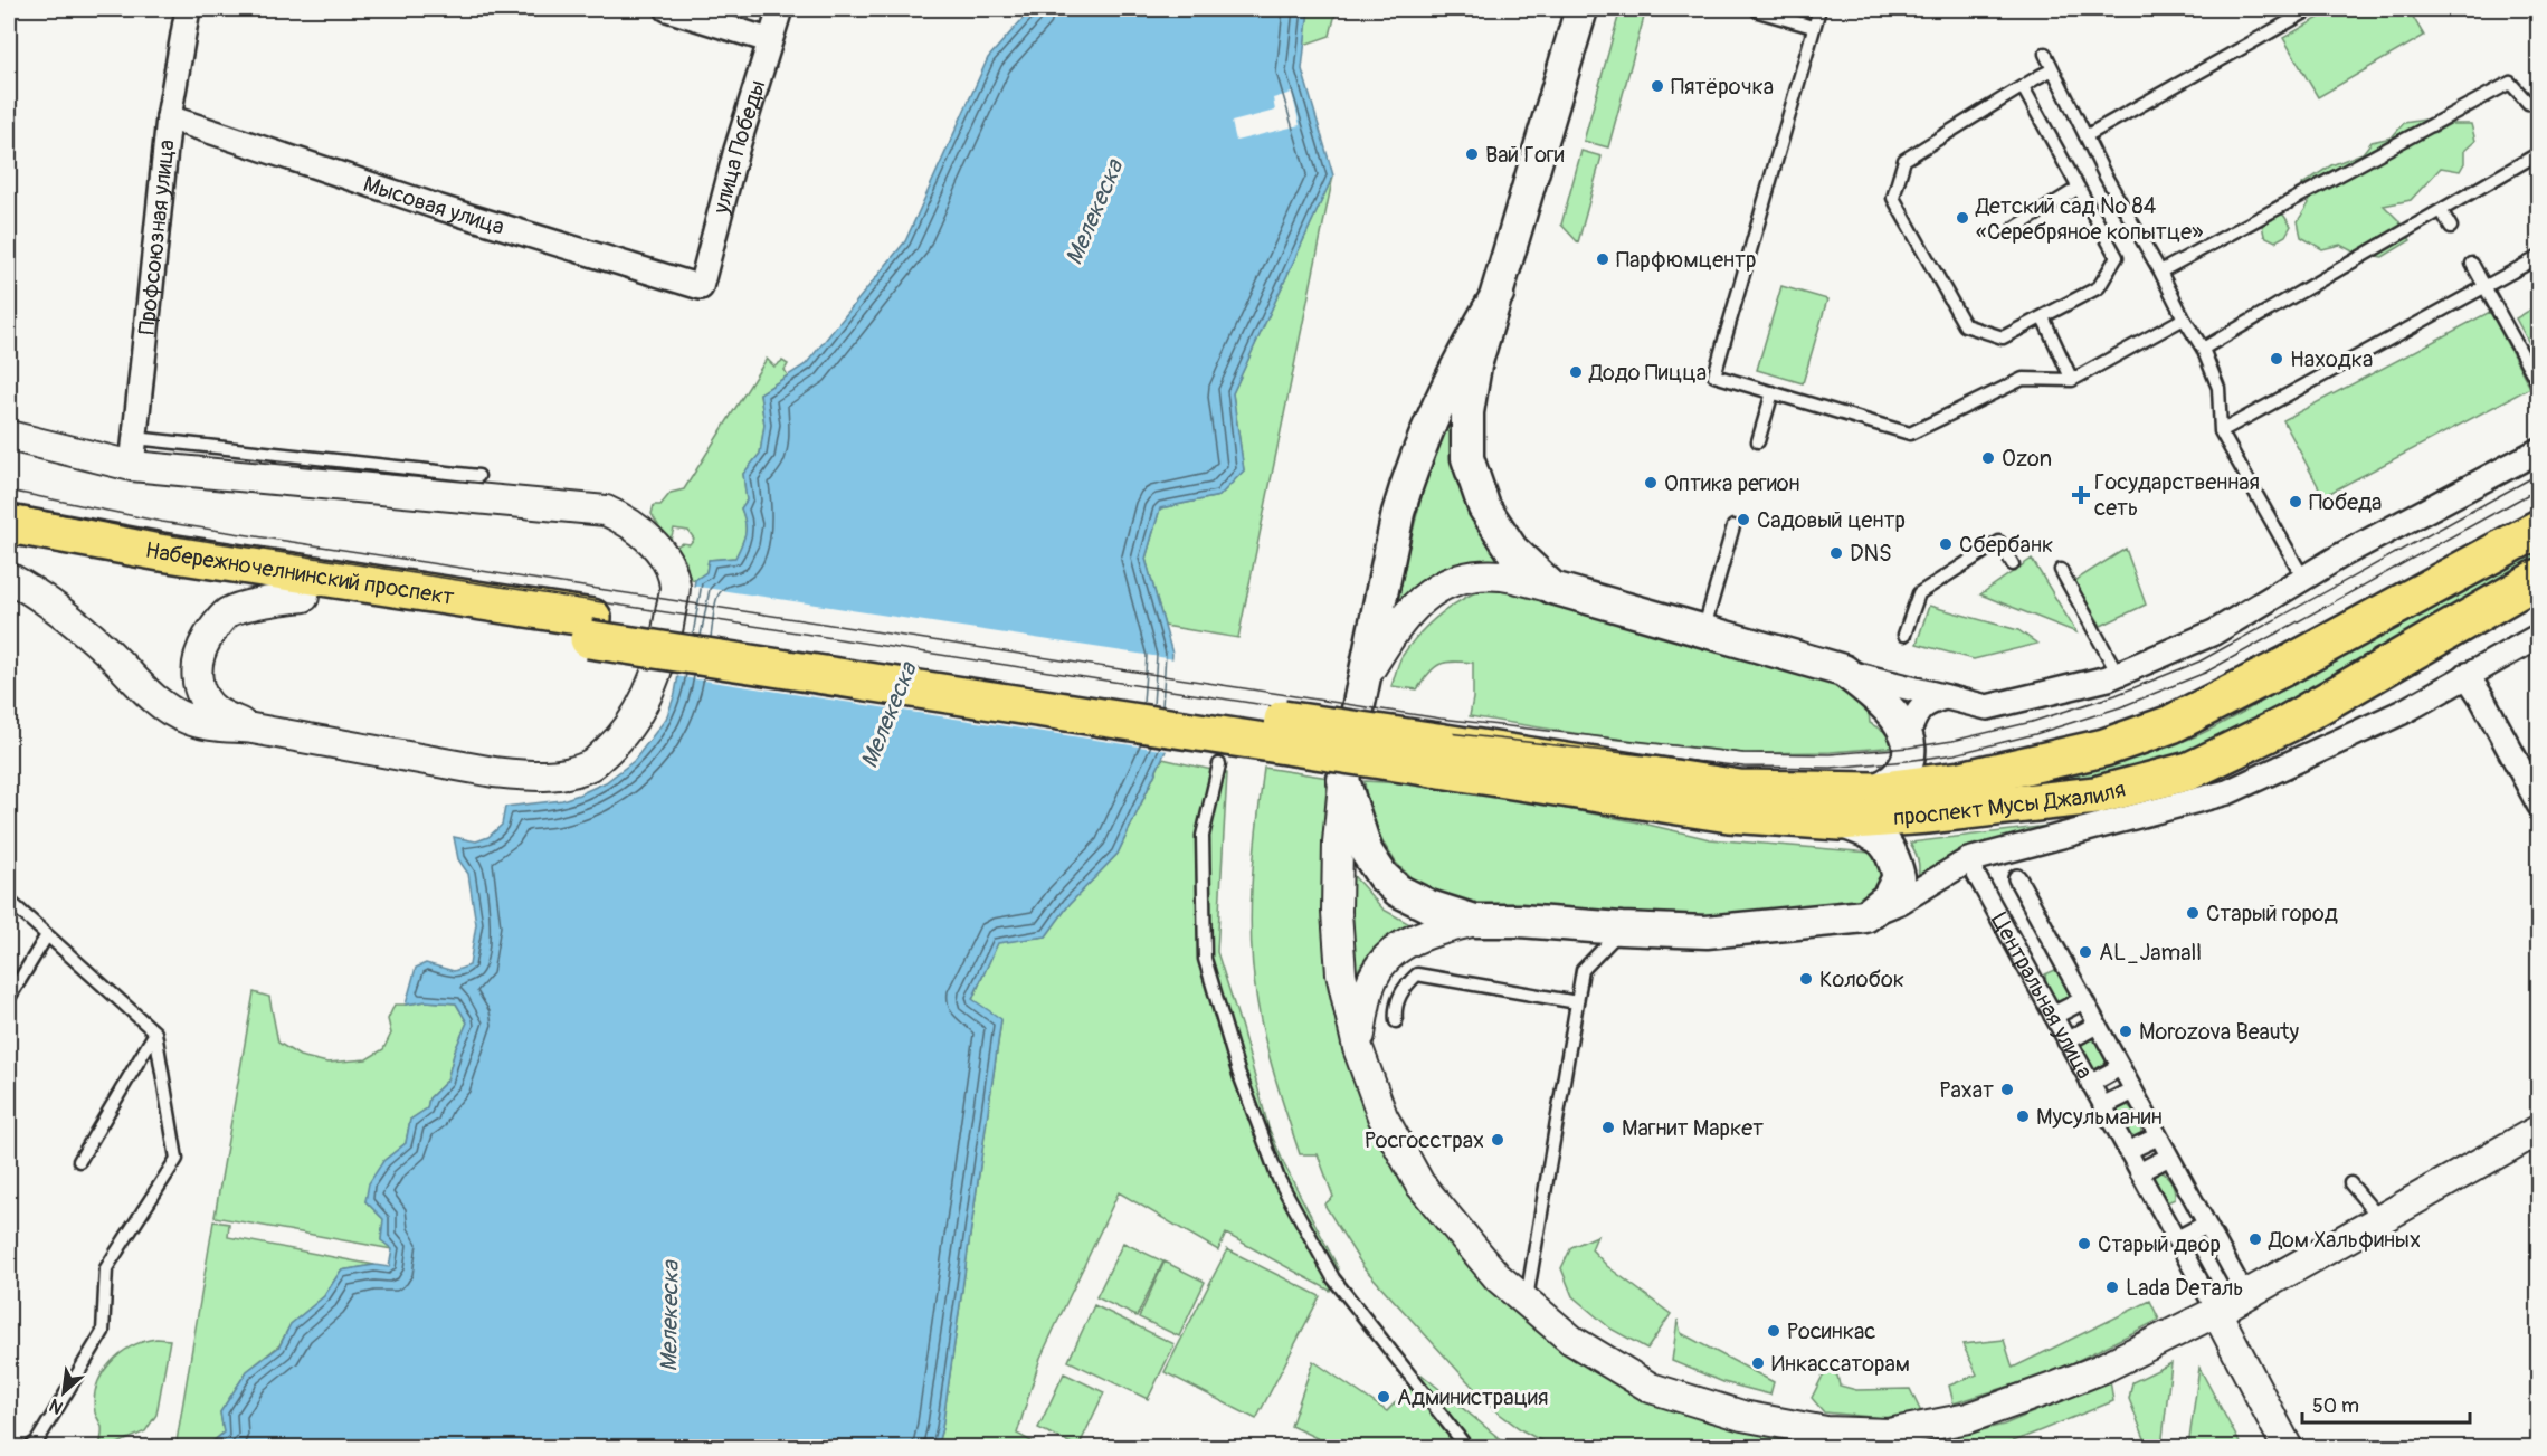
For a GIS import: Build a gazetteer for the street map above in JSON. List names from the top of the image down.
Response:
{
  "streets": {
    "main road": ["Набережночелнинский проспект", "проспект Мусы Джалиля"],
    "street": [
      "улица Победы",
      "Мысовая улица",
      "Профсоюзная улица",
      "Центральная улица"
    ]
  },
  "crossings": [
    ["улица Победы", "Мысовая улица"],
    ["Мысовая улица", "Профсоюзная улица"]
  ],
  "water": ["Мелекеска"],
  "places": {
    "other": [
      "Пятёрочка",
      "Вай Гоги",
      "Детский сад № 84 «Серебряное копытце»",
      "Парфюмцентр",
      "Находка",
      "Додо Пицца",
      "Ozon",
      "Оптика регион",
      "Победа",
      "Садовый центр",
      "Сбербанк",
      "DNS",
      "Старый город",
      "AL_Jamall",
      "Колобок",
      "Morozova Beauty",
      "Рахат",
      "Мусульманин",
      "Магнит Маркет",
      "Росгосстрах",
      "Дом Хальфиных",
      "Старый двор",
      "Lada Dеталь",
      "Росинкас",
      "Инкассаторам",
      "Администрация"
    ],
    "health": ["Государственная сеть"]
  },
  "scale_bar": "50 m",
  "north": "bottom left"
}
